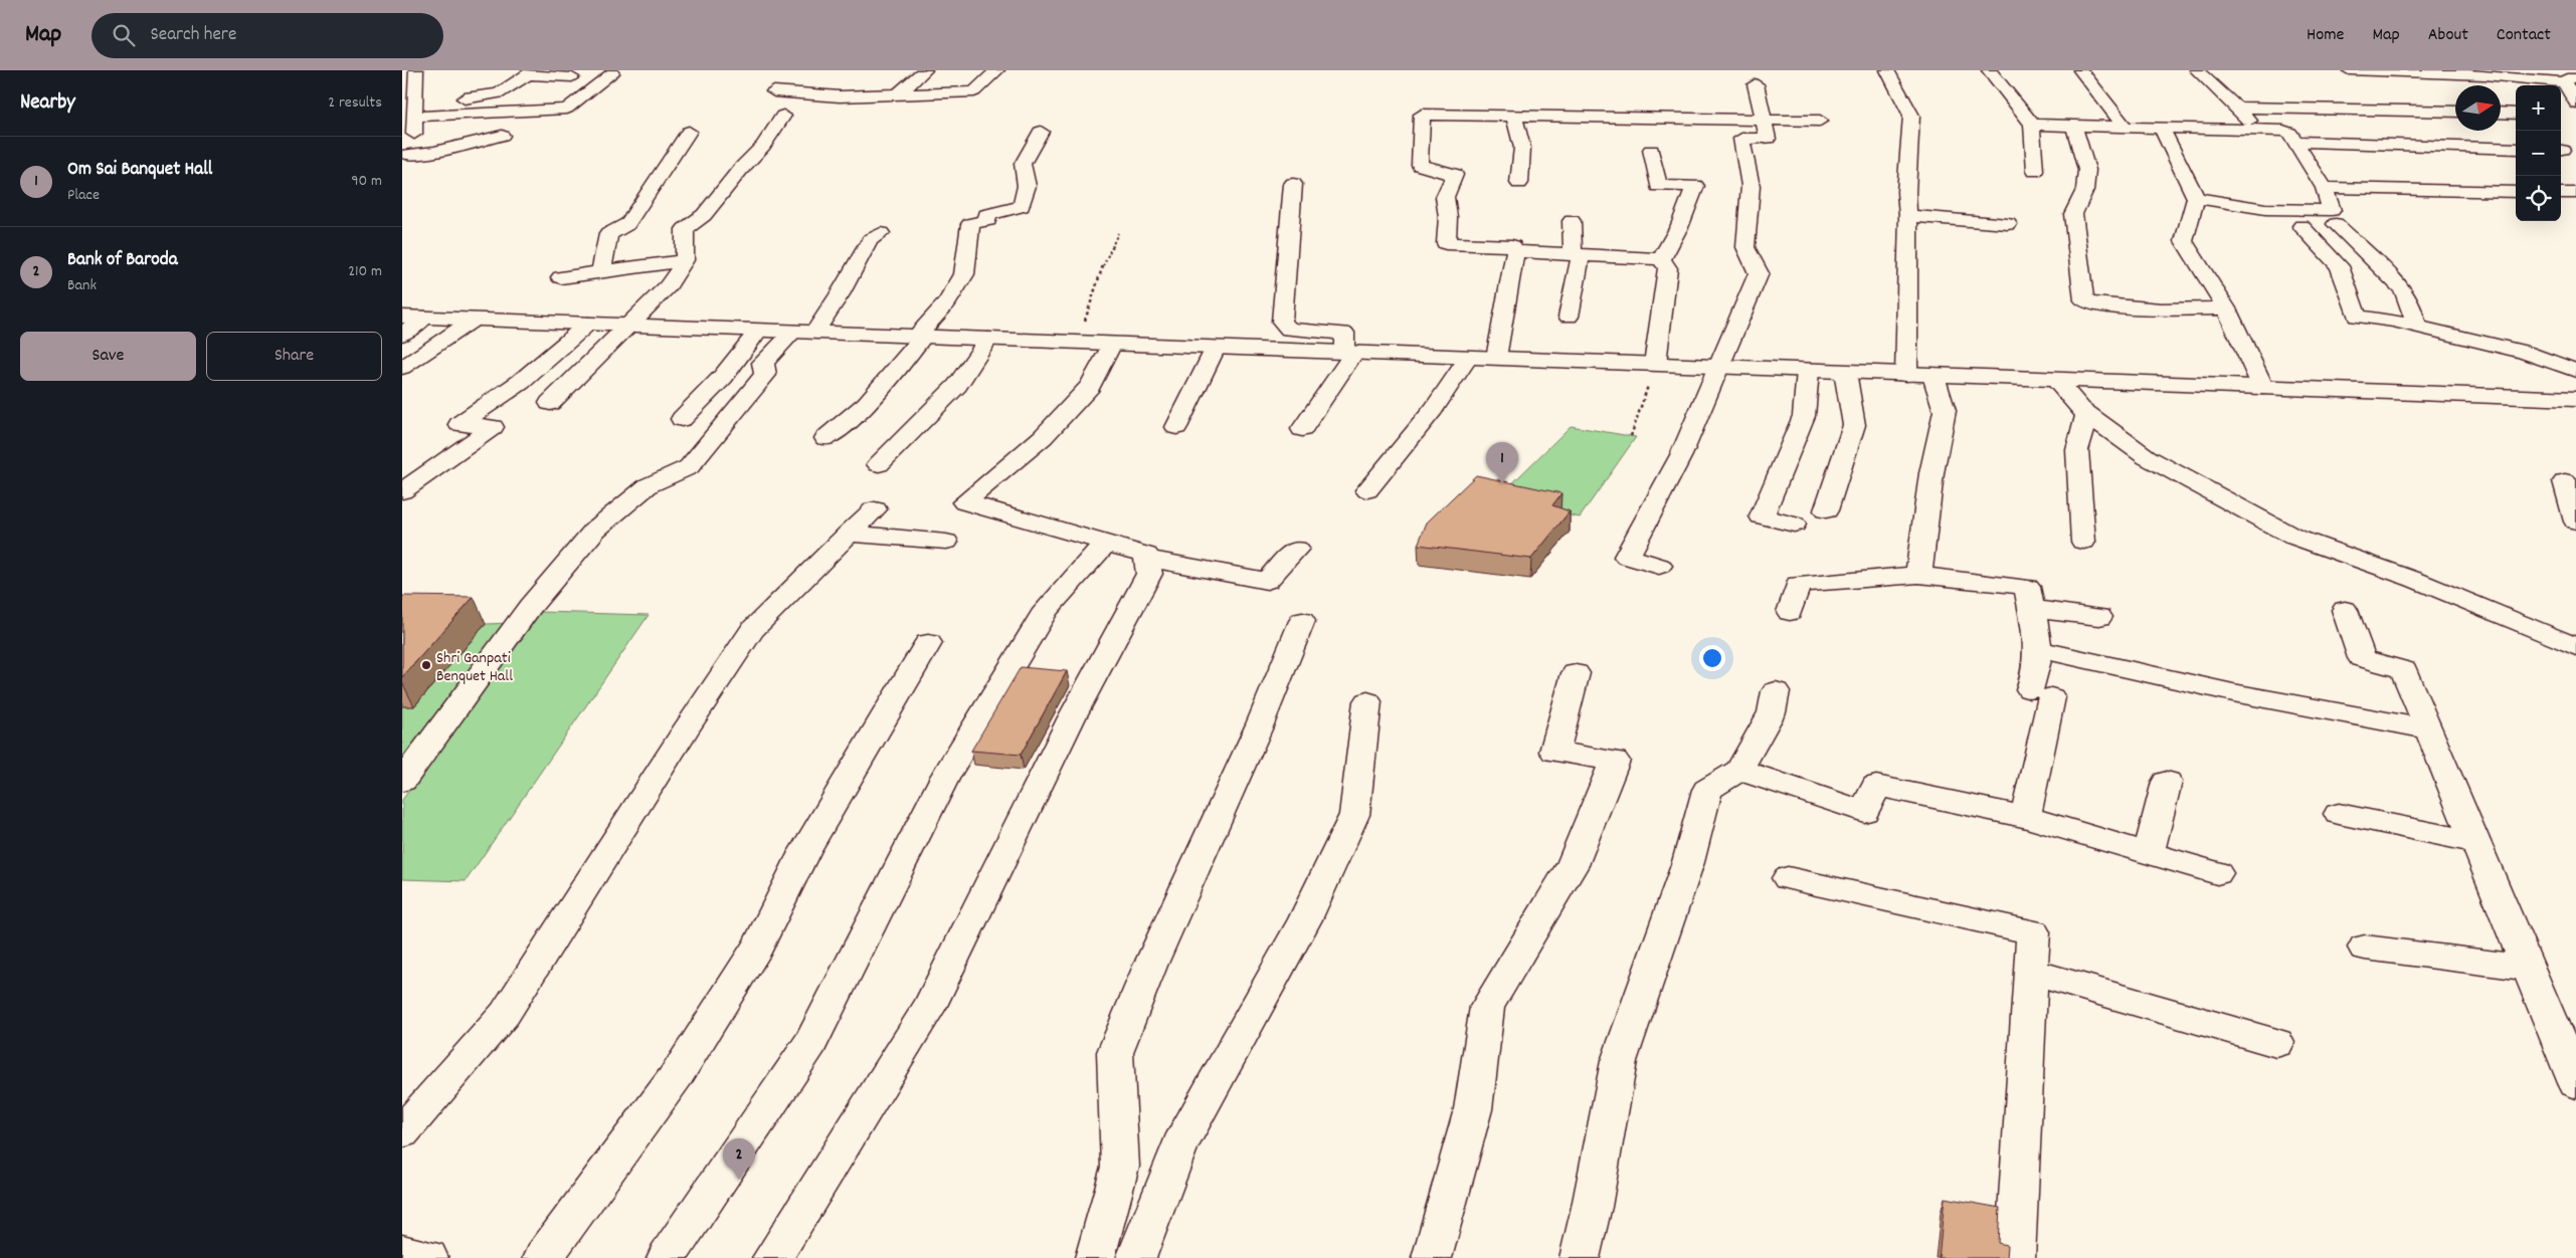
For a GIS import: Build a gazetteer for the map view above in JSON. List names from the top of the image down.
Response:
{
  "places": ["Shri Ganpati Benquet Hall"],
  "north": "right",
  "page": {
    "header": "Map",
    "search": "Search here",
    "nav": [
      "Home",
      "Map",
      "About",
      "Contact"
    ],
    "heading": ["Nearby", "2 results"],
    "map_buttons": ["+", "−"],
    "list": [
      {
        "mark": "1",
        "name": "Om Sai Banquet Hall",
        "note": "Place",
        "value": "90 m"
      },
      {
        "mark": "2",
        "name": "Bank of Baroda",
        "note": "Bank",
        "value": "210 m"
      }
    ],
    "buttons": ["Save", "Share"],
    "pins": ["1", "2"]
  }
}
